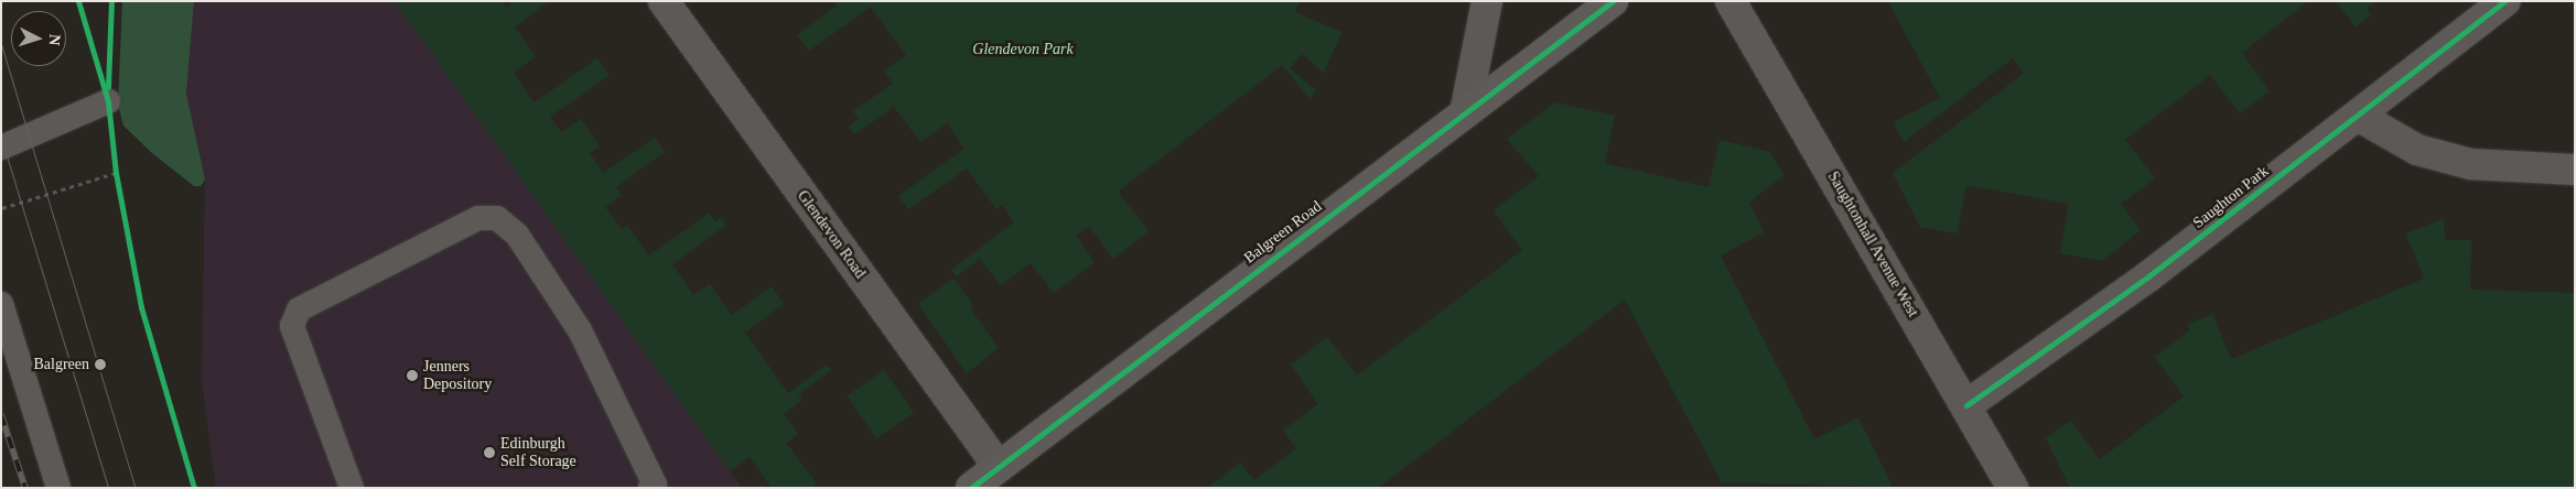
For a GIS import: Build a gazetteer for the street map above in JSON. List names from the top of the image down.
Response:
{
  "streets": {
    "street": [
      "Saughton Park",
      "Balgreen Road",
      "Glendevon Road",
      "Saughtonhall Avenue West"
    ]
  },
  "crossings": [
    ["Saughton Park", "Saughtonhall Avenue West"],
    ["Balgreen Road", "Glendevon Road"]
  ],
  "parks": ["Glendevon Park"],
  "places": ["Balgreen", "Jenners Depository", "Edinburgh Self Storage"],
  "north": "right"
}
